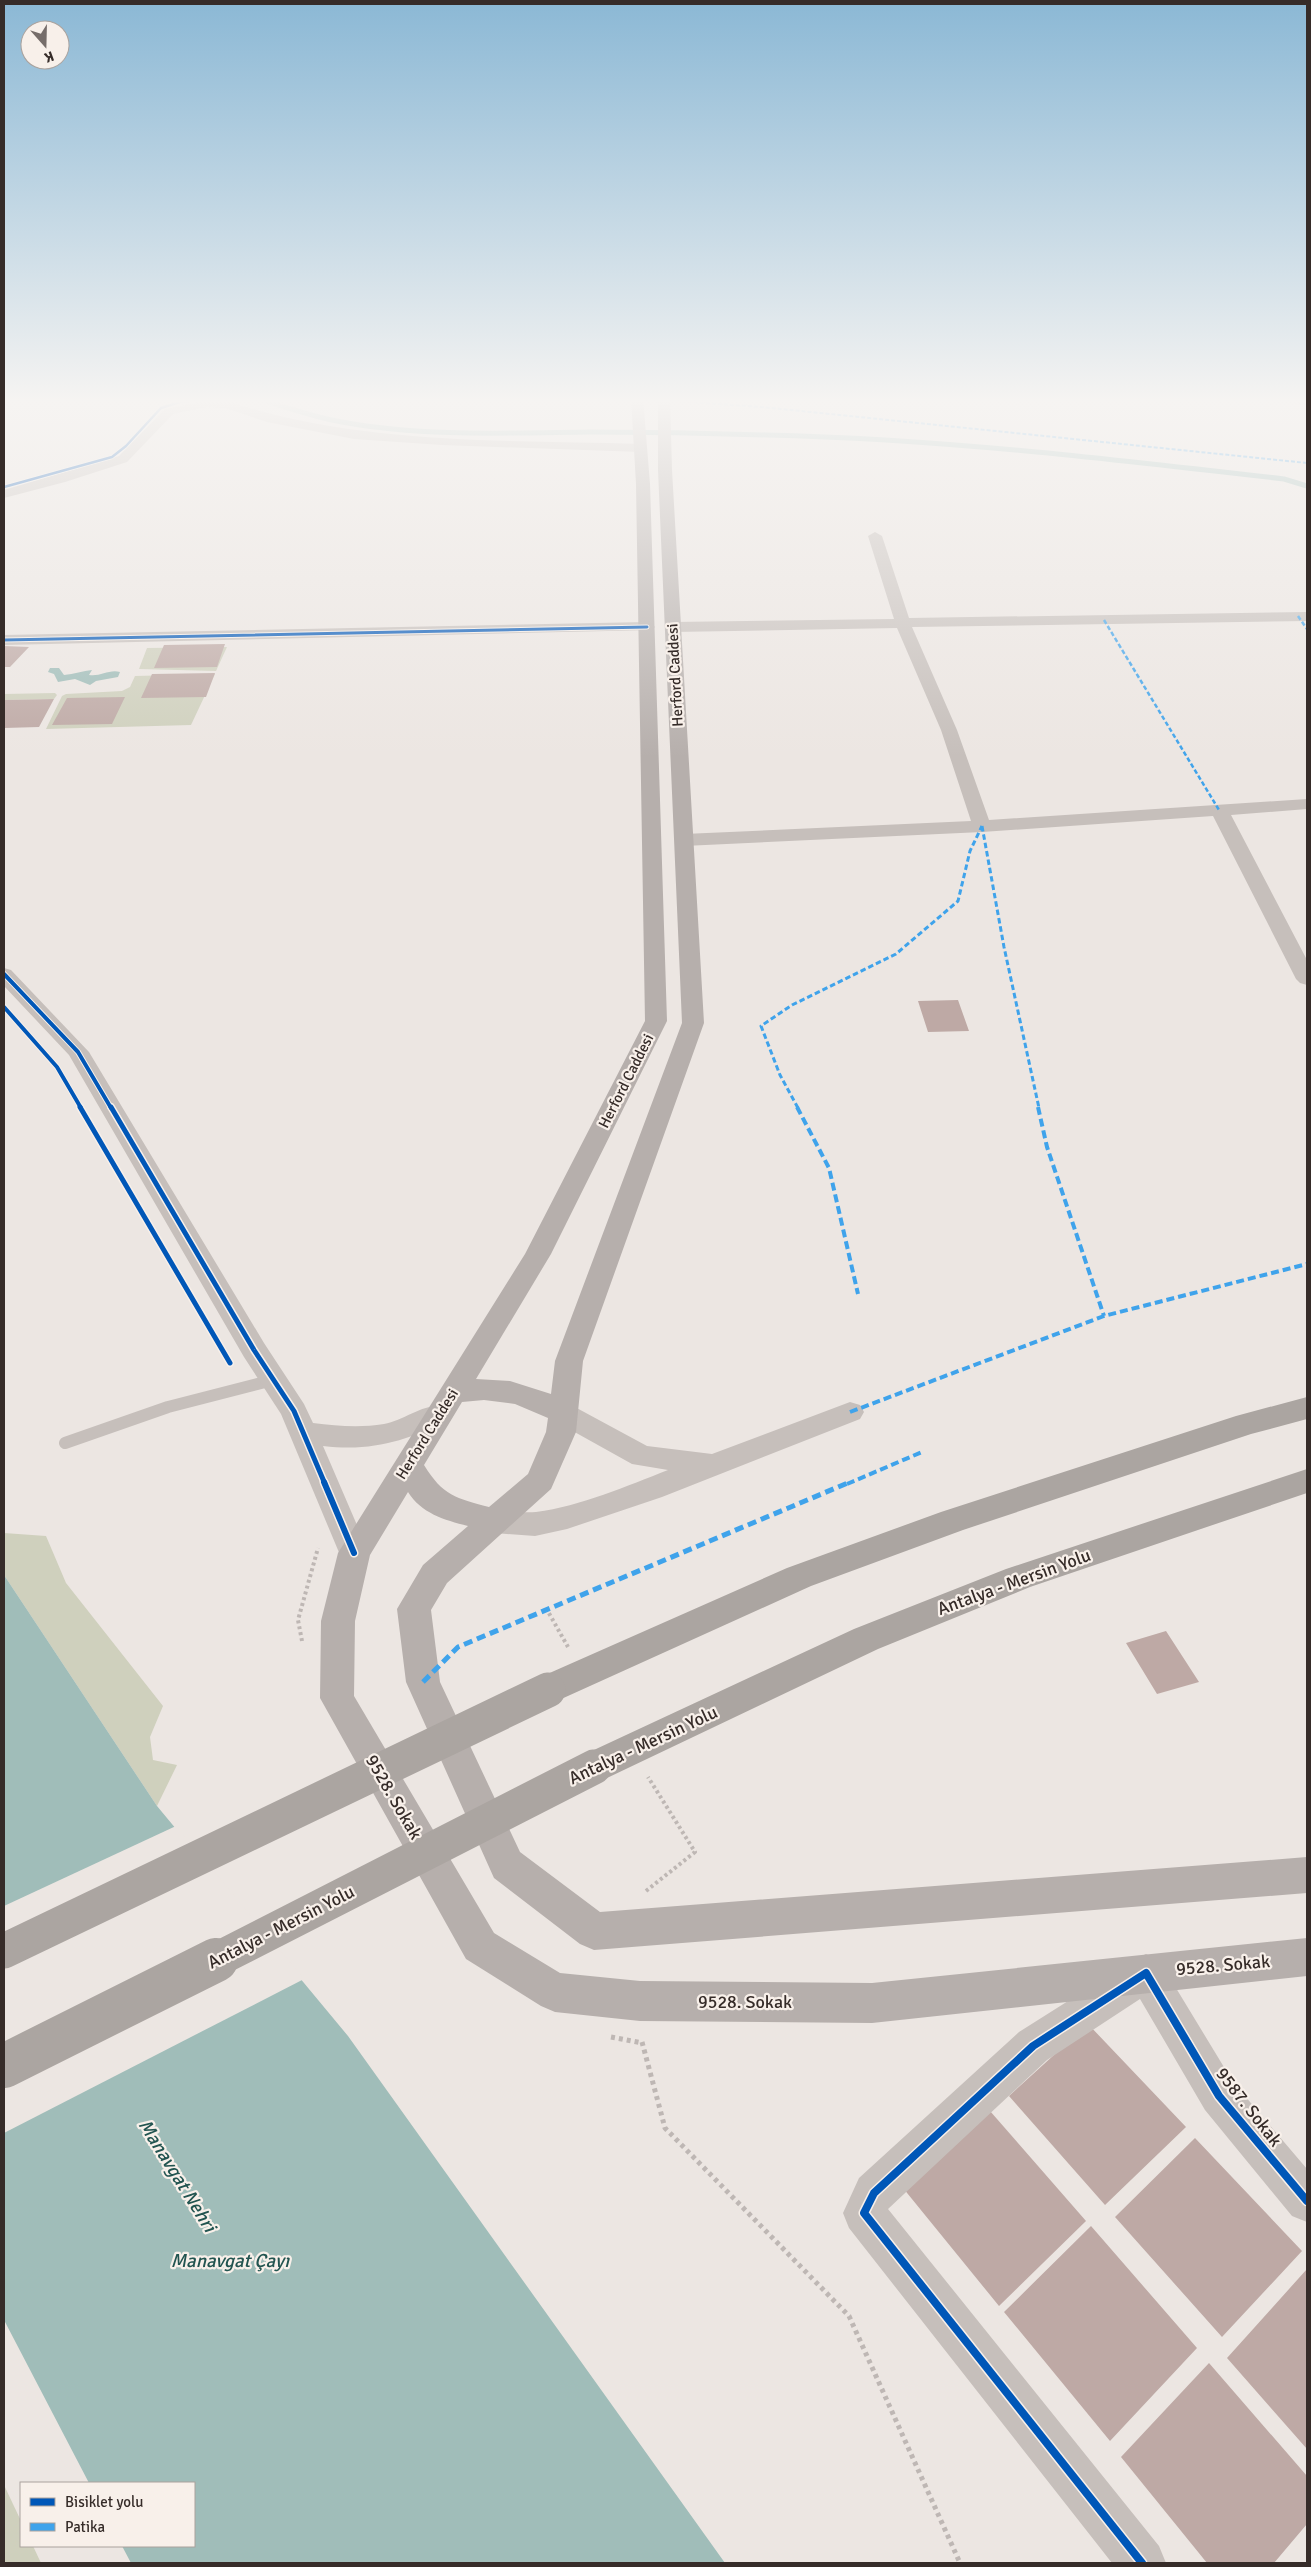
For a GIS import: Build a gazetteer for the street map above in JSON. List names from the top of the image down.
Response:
{
  "streets": {
    "highway": ["Antalya - Mersin Yolu"],
    "main road": ["Herford Caddesi", "9528. Sokak"],
    "street": ["9587. Sokak"]
  },
  "crossings": [
    ["Herford Caddesi", "9528. Sokak"],
    ["9528. Sokak", "9587. Sokak"]
  ],
  "water": ["Manavgat Nehri", "Manavgat Çayı"],
  "legend": ["Bisiklet yolu", "Patika"],
  "north": "bottom"
}
